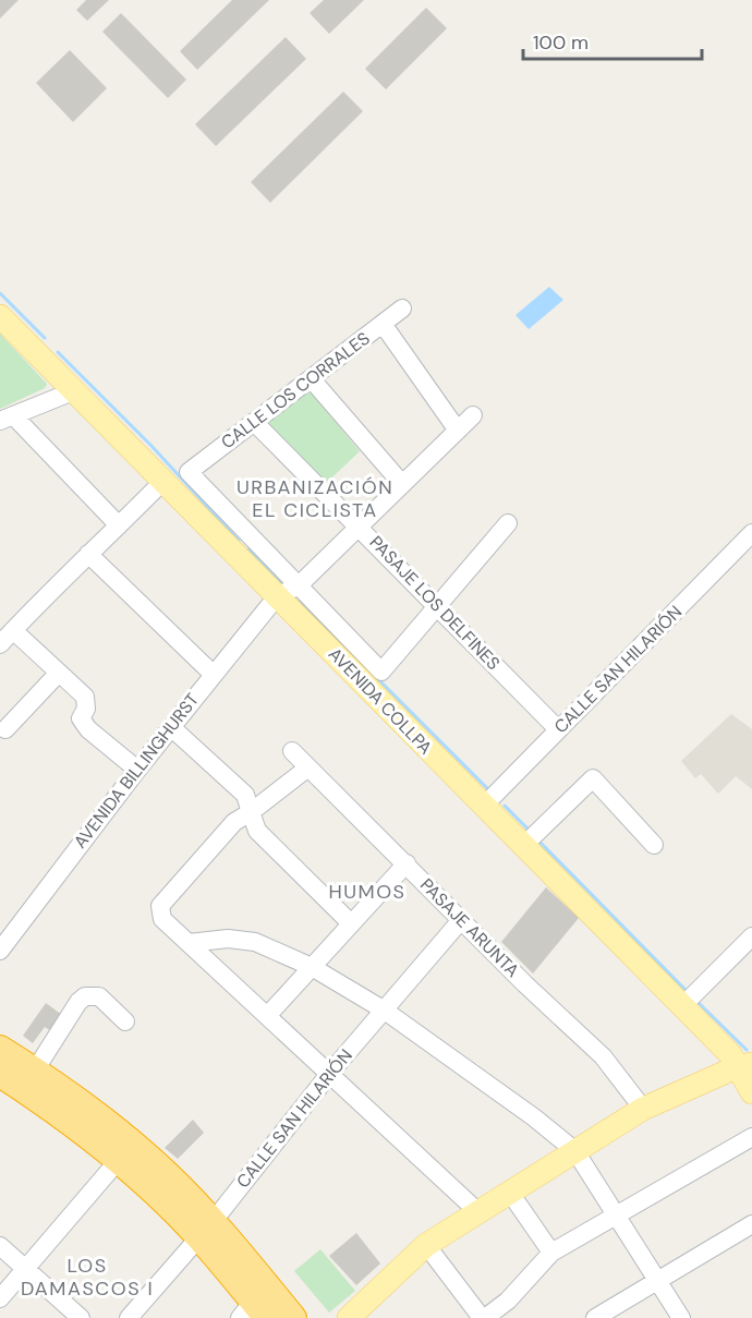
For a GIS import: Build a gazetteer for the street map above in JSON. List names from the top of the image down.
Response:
{
  "streets": {
    "main road": ["AVENIDA COLLPA"],
    "street": [
      "CALLE LOS CORRALES",
      "PASAJE LOS DELFINES",
      "CALLE SAN HILARIÓN",
      "AVENIDA BILLINGHURST",
      "PASAJE ARUNTA"
    ]
  },
  "crossings": [
    ["CALLE LOS CORRALES", "PASAJE LOS DELFINES"],
    ["CALLE LOS CORRALES", "AVENIDA COLLPA"],
    ["PASAJE LOS DELFINES", "CALLE SAN HILARIÓN"],
    ["PASAJE LOS DELFINES", "AVENIDA BILLINGHURST"],
    ["CALLE SAN HILARIÓN", "AVENIDA COLLPA"],
    ["CALLE SAN HILARIÓN", "PASAJE ARUNTA"],
    ["AVENIDA COLLPA", "AVENIDA BILLINGHURST"]
  ],
  "districts": ["URBANIZACIÓN EL CICLISTA", "HUMOS", "LOS DAMASCOS I"],
  "scale_bar": "100 m"
}
